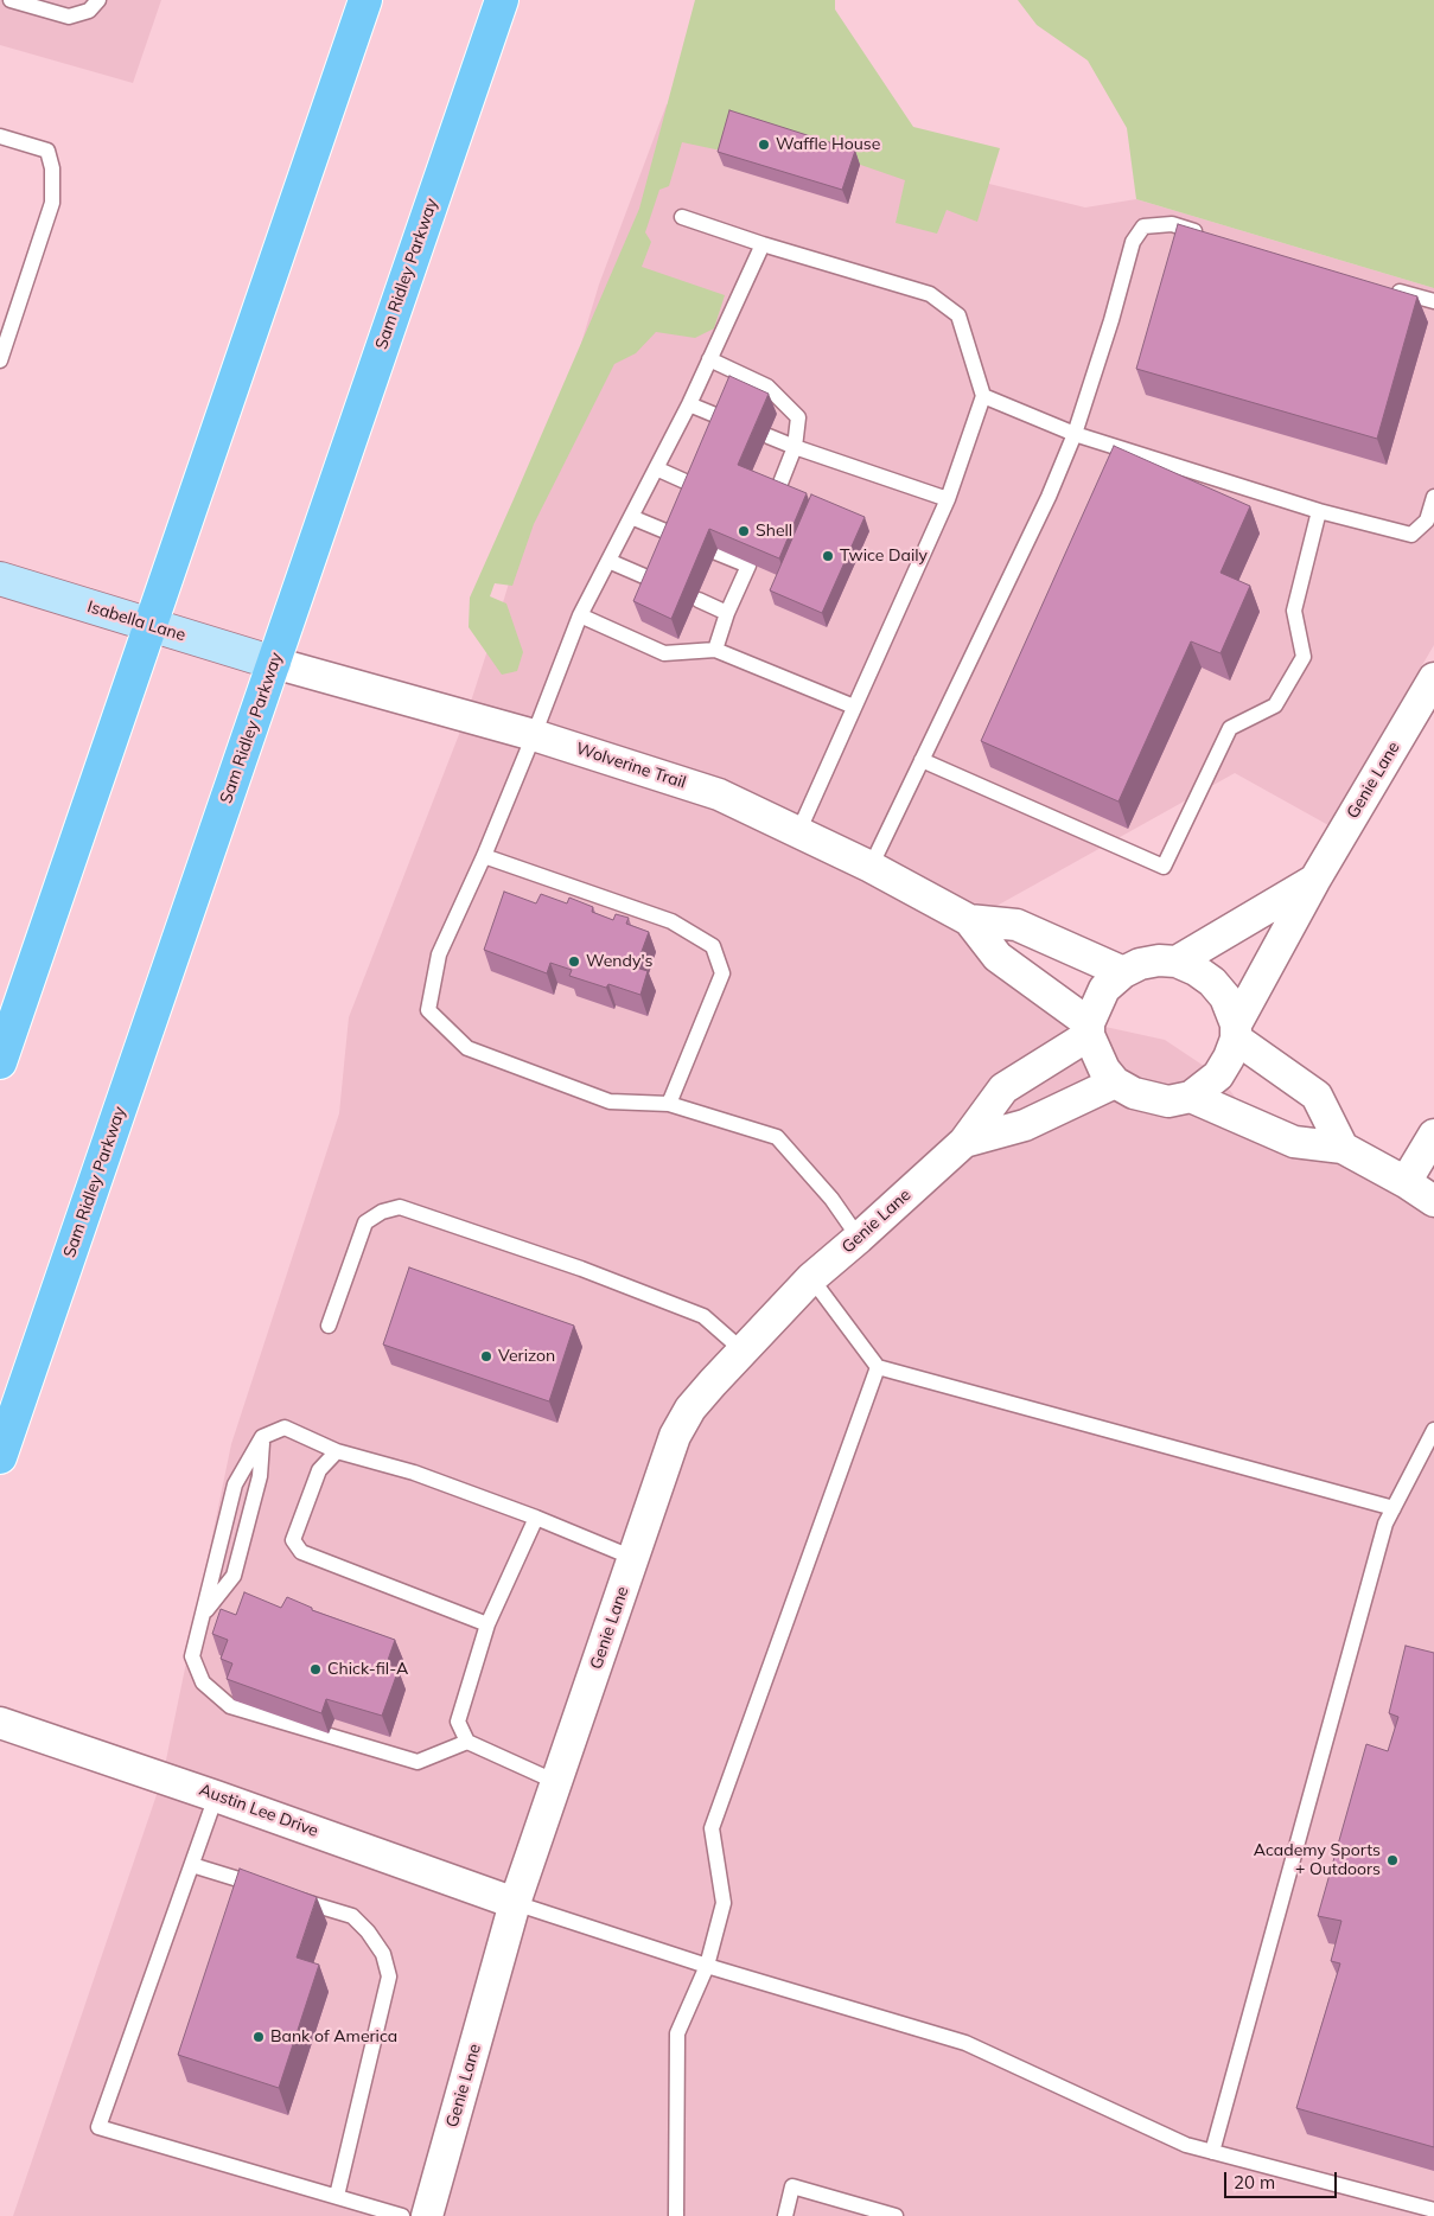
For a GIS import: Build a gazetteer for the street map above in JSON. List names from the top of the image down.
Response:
{
  "streets": {
    "main road": ["Sam Ridley Parkway"],
    "street": [
      "Isabella Lane",
      "Wolverine Trail",
      "Genie Lane",
      "Austin Lee Drive"
    ]
  },
  "crossings": [
    ["Sam Ridley Parkway", "Isabella Lane"],
    ["Sam Ridley Parkway", "Wolverine Trail"],
    ["Isabella Lane", "Wolverine Trail"],
    ["Wolverine Trail", "Genie Lane"],
    ["Genie Lane", "Austin Lee Drive"]
  ],
  "places": [
    "Waffle House",
    "Shell",
    "Twice Daily",
    "Wendy's",
    "Verizon",
    "Chick-fil-A",
    "Academy Sports + Outdoors",
    "Bank of America"
  ],
  "scale_bar": "20 m"
}
